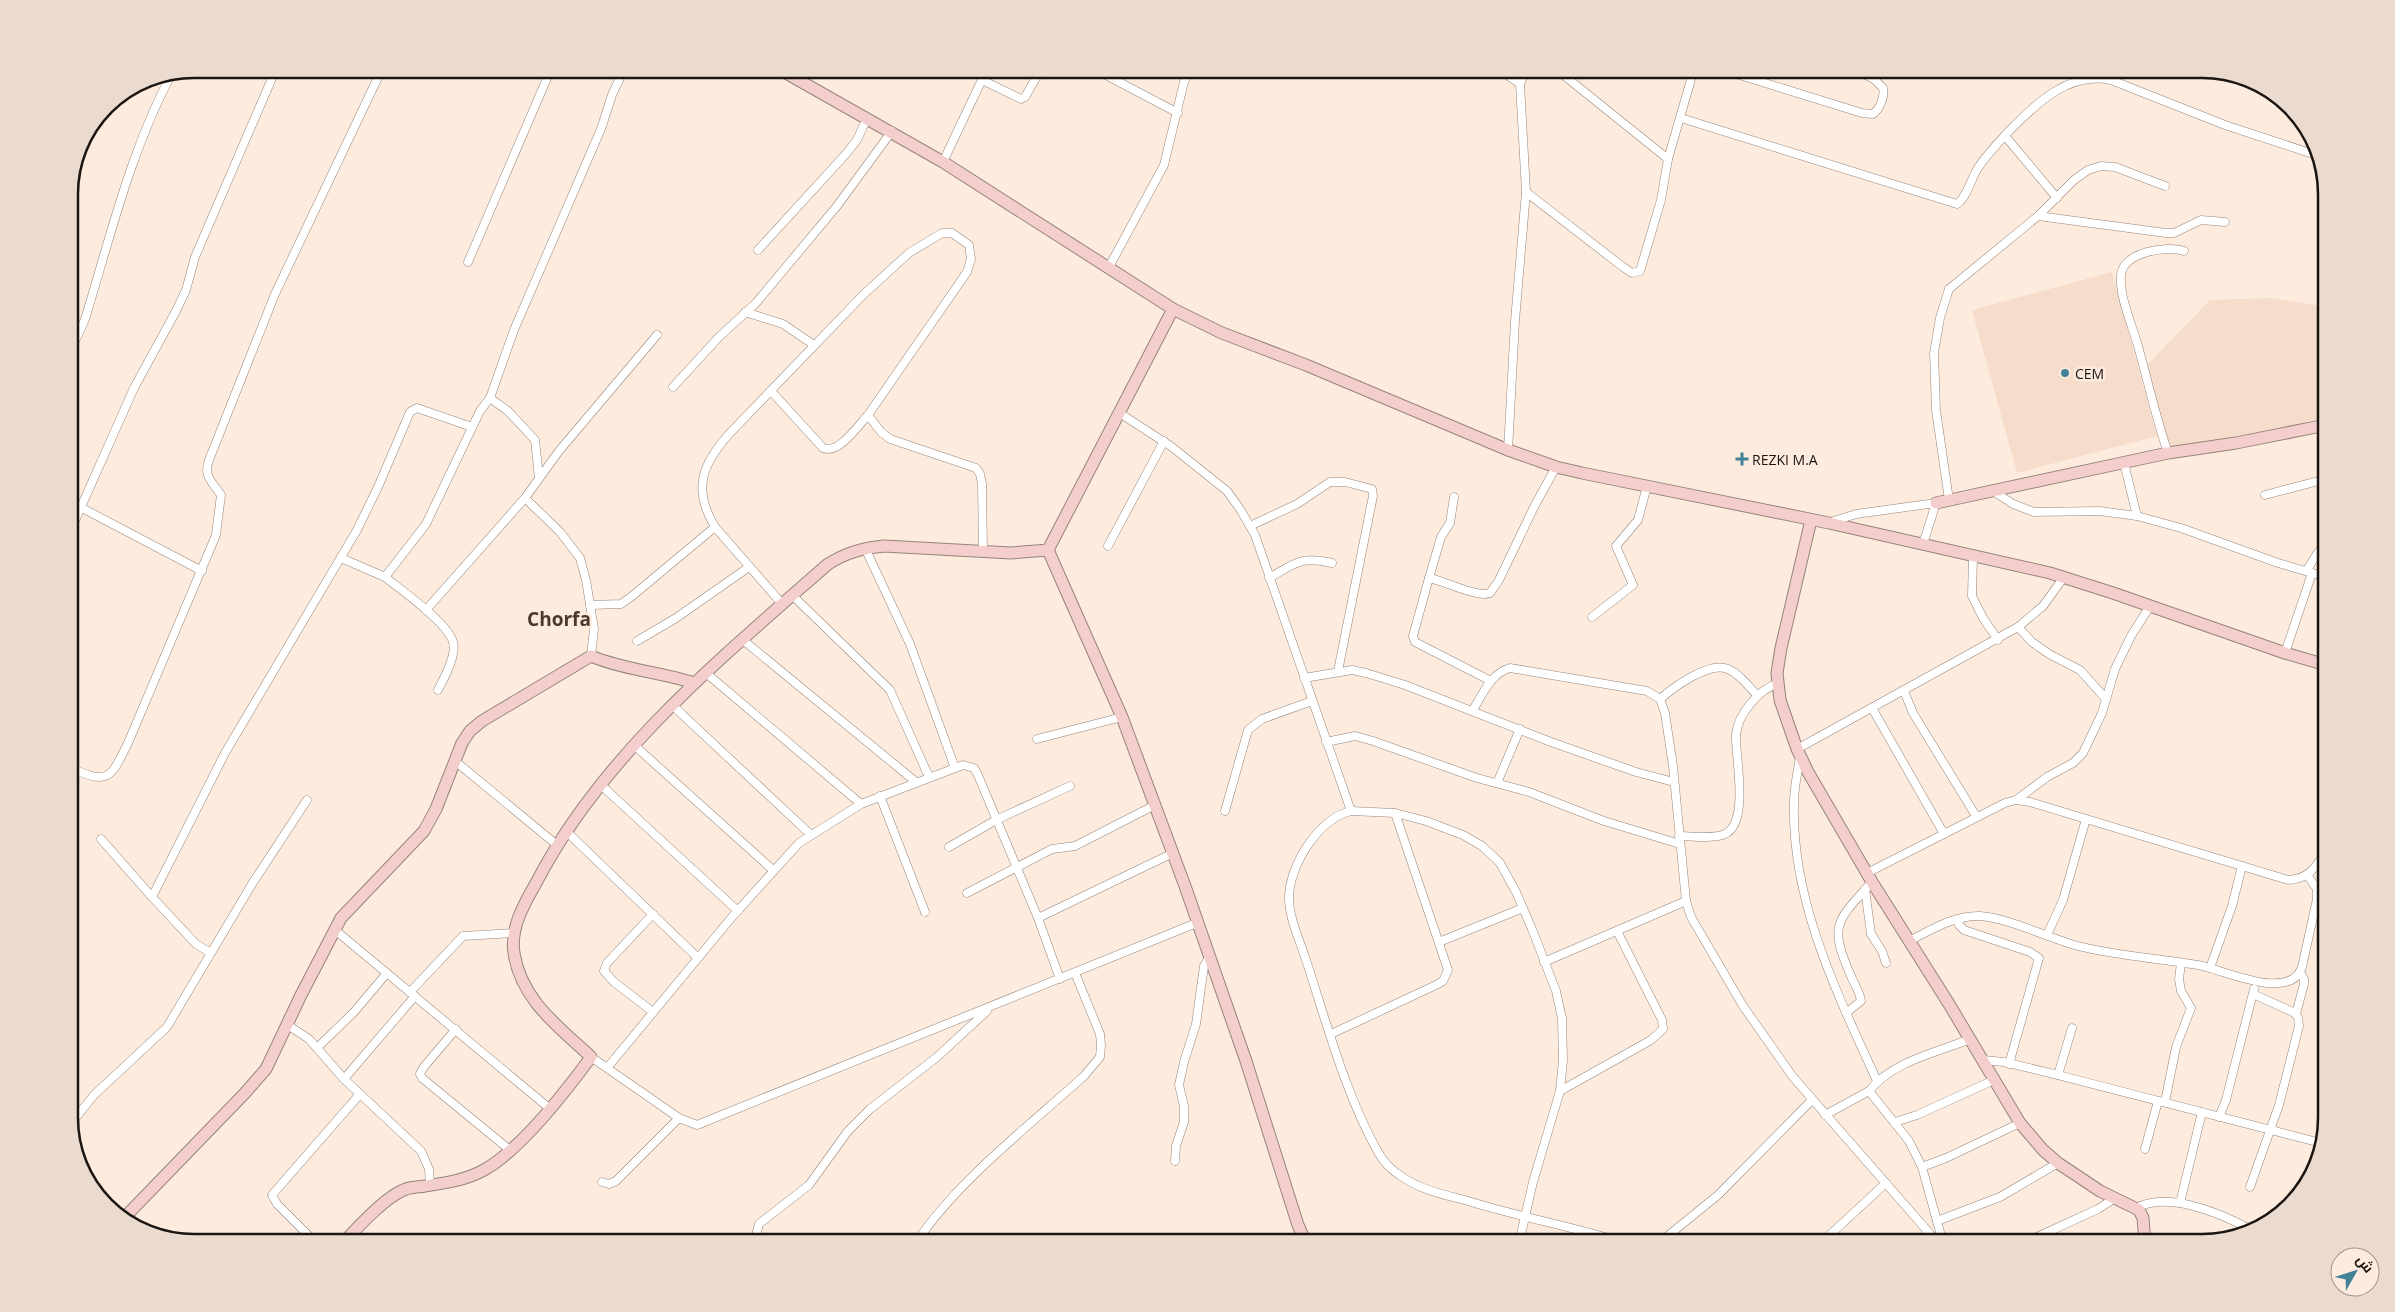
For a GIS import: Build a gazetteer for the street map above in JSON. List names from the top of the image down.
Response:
{
  "districts": ["Chorfa"],
  "places": {
    "other": ["CEM"],
    "health": ["REZKI M.A"]
  },
  "north": "top right"
}
